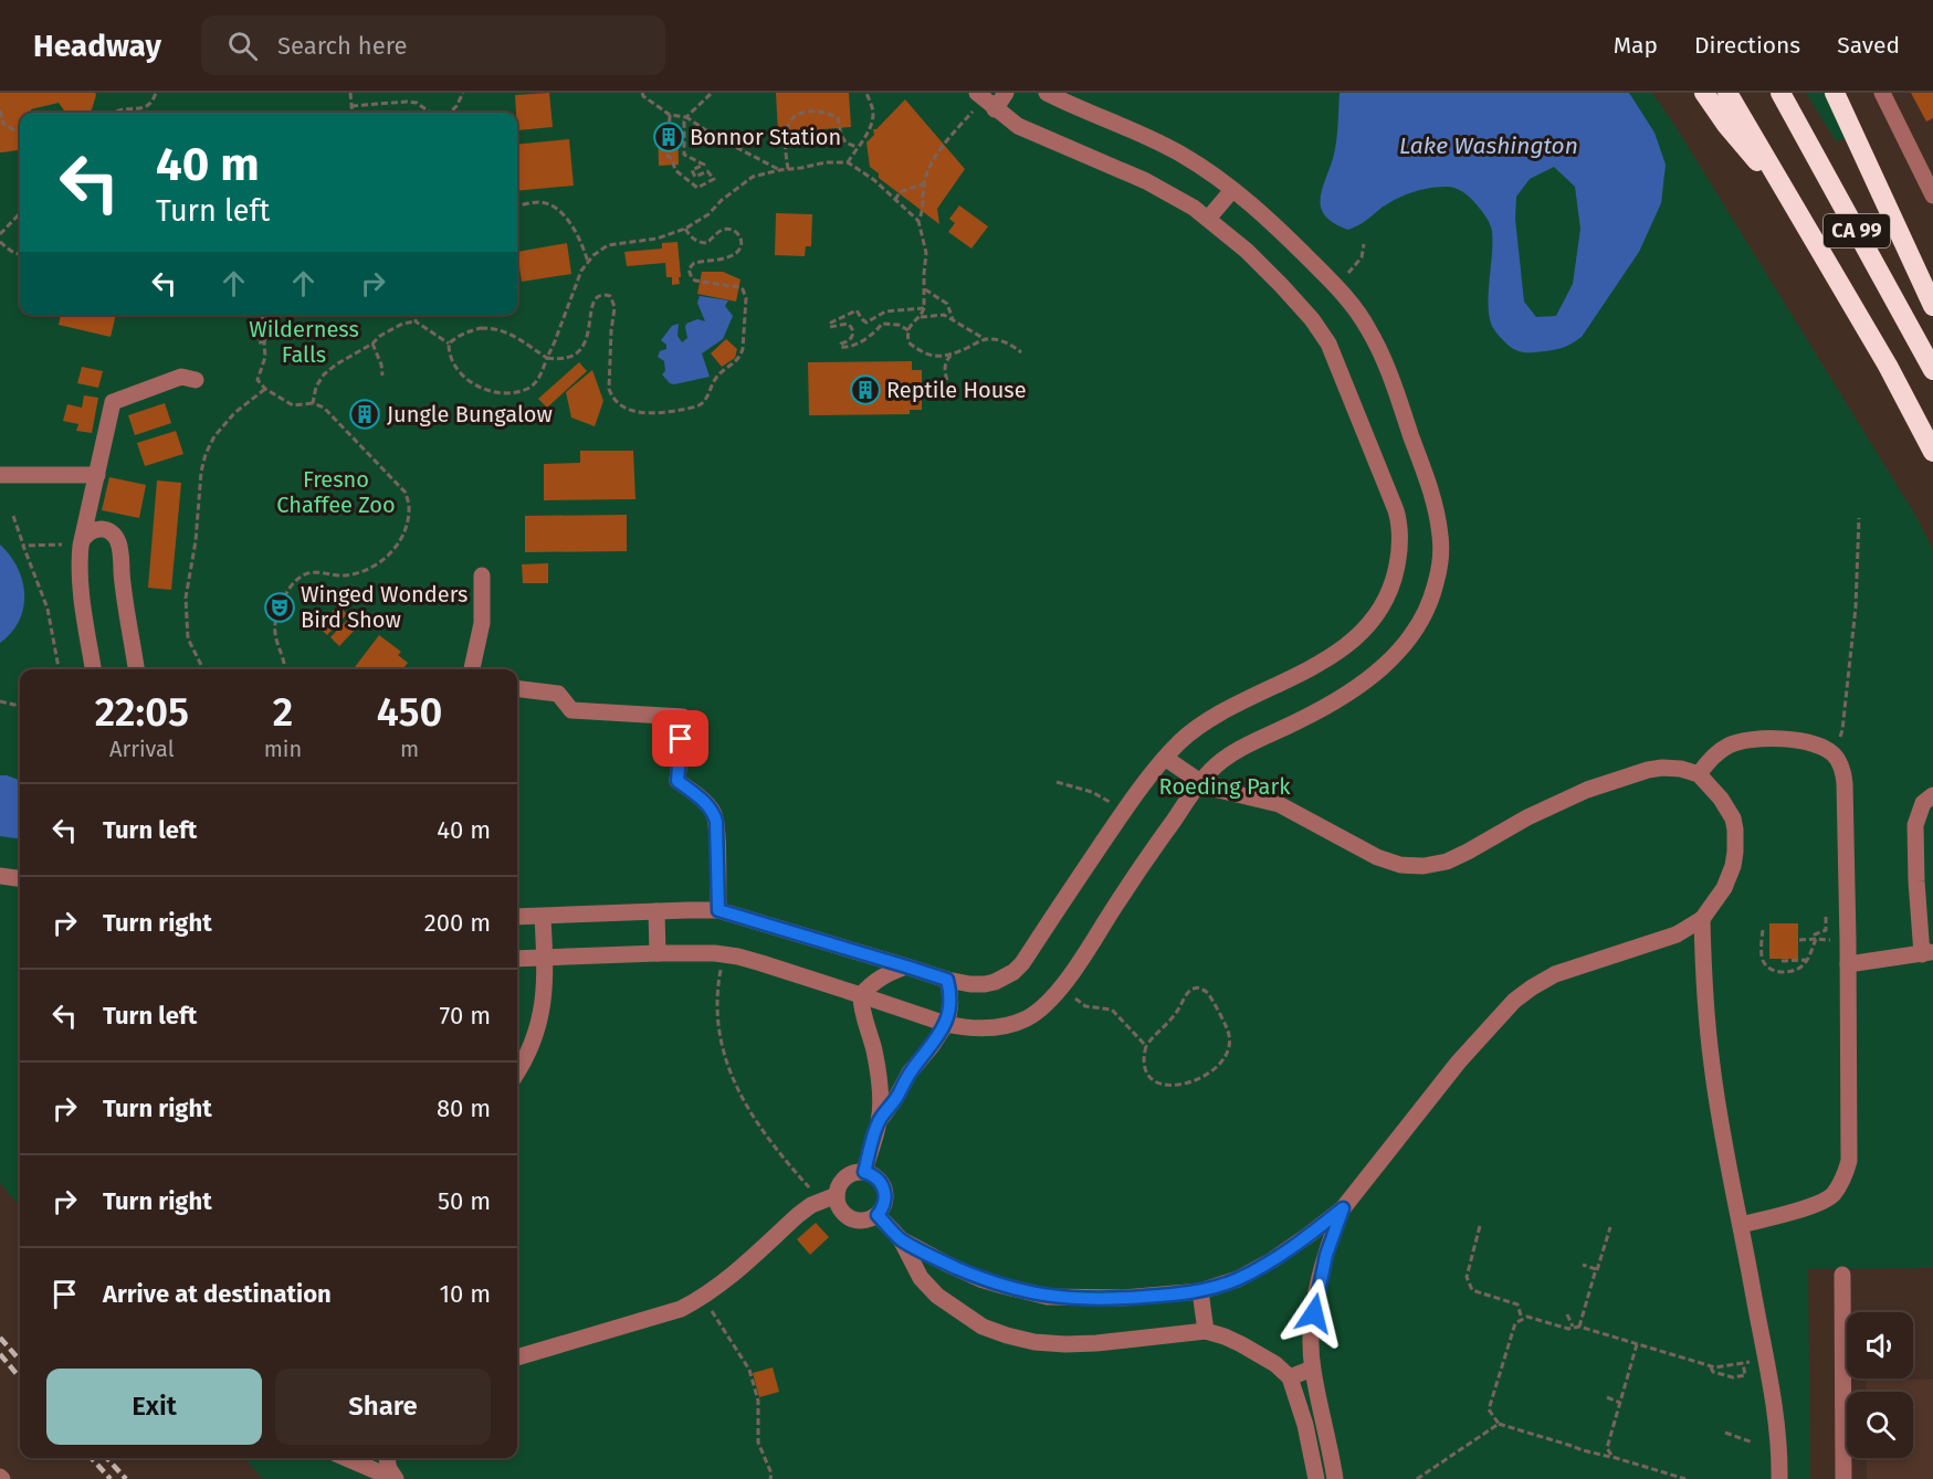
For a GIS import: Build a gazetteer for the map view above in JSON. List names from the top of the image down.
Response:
{
  "streets": {
    "highway": ["CA 99"]
  },
  "water": ["Lake Washington"],
  "parks": ["Wilderness Falls", "Fresno Chaffee Zoo", "Roeding Park"],
  "places": {
    "building": ["Bonnor Station", "Reptile House", "Jungle Bungalow"],
    "theatre": ["Winged Wonders Bird Show"]
  },
  "page": {
    "header": "Headway",
    "search": "Search here",
    "nav": ["Map", "Directions", "Saved"],
    "turn": ["40 m", "Turn left"],
    "eta": [
      "22:05",
      "Arrival",
      "2",
      "min",
      "450",
      "m"
    ],
    "list": [
      {
        "name": "Turn left",
        "value": "40 m"
      },
      {
        "name": "Turn right",
        "value": "200 m"
      },
      {
        "name": "Turn left",
        "value": "70 m"
      },
      {
        "name": "Turn right",
        "value": "80 m"
      },
      {
        "name": "Turn right",
        "value": "50 m"
      },
      {
        "name": "Arrive at destination",
        "value": "10 m"
      }
    ],
    "buttons": ["Exit", "Share"]
  }
}
